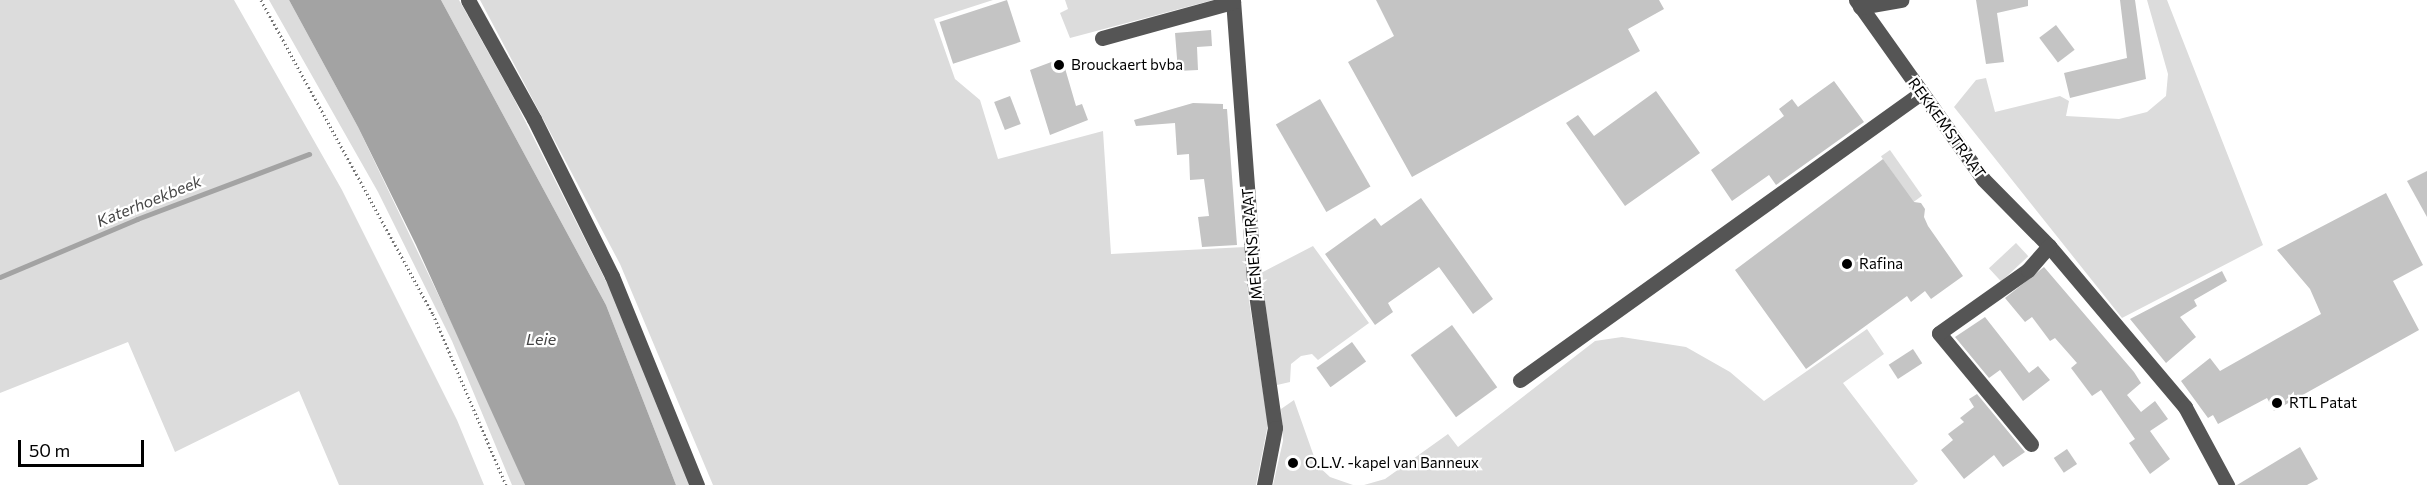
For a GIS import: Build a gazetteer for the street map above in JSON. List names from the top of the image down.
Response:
{
  "streets": {
    "street": ["REKKEMSTRAAT", "MENENSTRAAT"]
  },
  "water": ["Katerhoekbeek", "Leie"],
  "places": [
    "Brouckaert bvba",
    "Rafina",
    "RTL Patat",
    "O.L.V. -kapel van Banneux"
  ],
  "scale_bar": "50 m"
}
